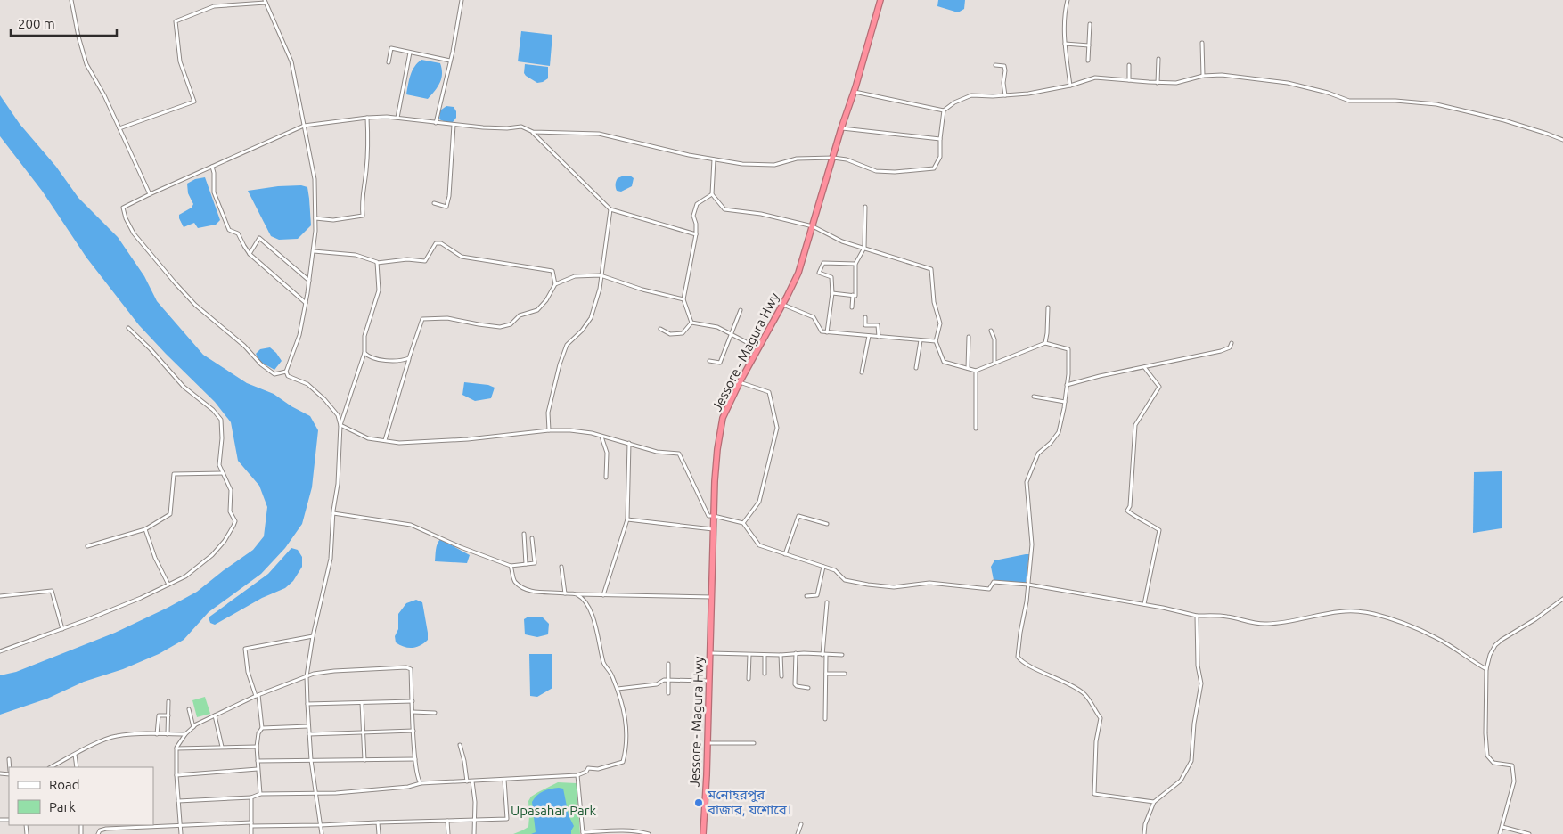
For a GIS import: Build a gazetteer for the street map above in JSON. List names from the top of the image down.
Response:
{
  "streets": {
    "highway": ["Jessore - Magura Hwy"]
  },
  "parks": ["Upasahar Park"],
  "places": ["ম‌ন‌োহরপুর বাজার, যশ‌োরে।"],
  "legend": ["Road", "Park"],
  "scale_bar": "200 m"
}
